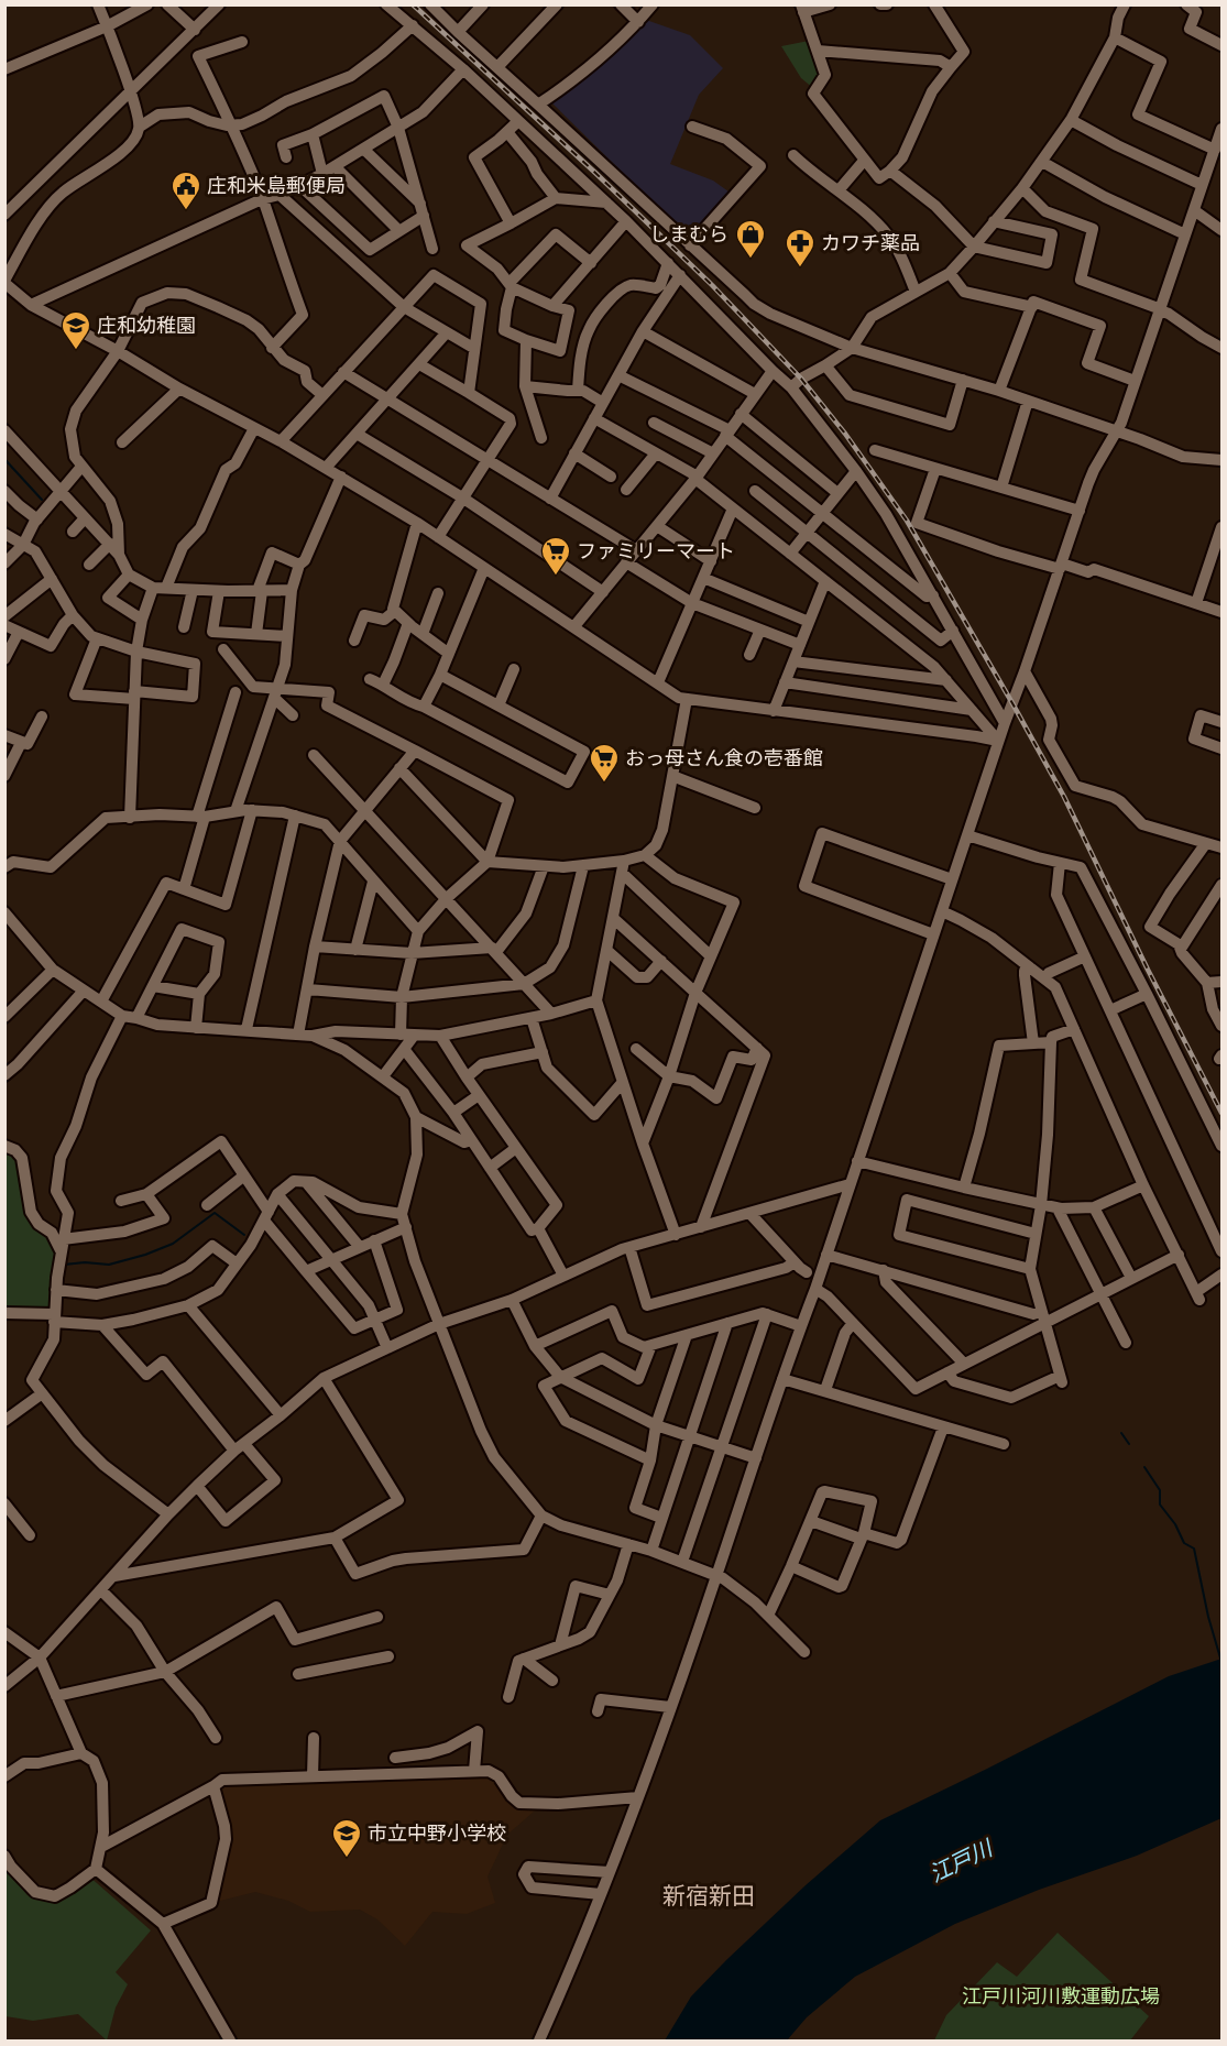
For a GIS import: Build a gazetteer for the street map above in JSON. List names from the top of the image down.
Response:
{
  "districts": ["新宿新田"],
  "water": ["江戸川"],
  "parks": ["江戸川河川敷運動広場"],
  "places": {
    "public building": ["庄和米島郵便局"],
    "shop": ["しまむら"],
    "pharmacy": ["カワチ薬品"],
    "school or university": ["庄和幼稚園", "市立中野小学校"],
    "supermarket": ["ファミリーマート", "おっ母さん食の壱番館"]
  }
}
